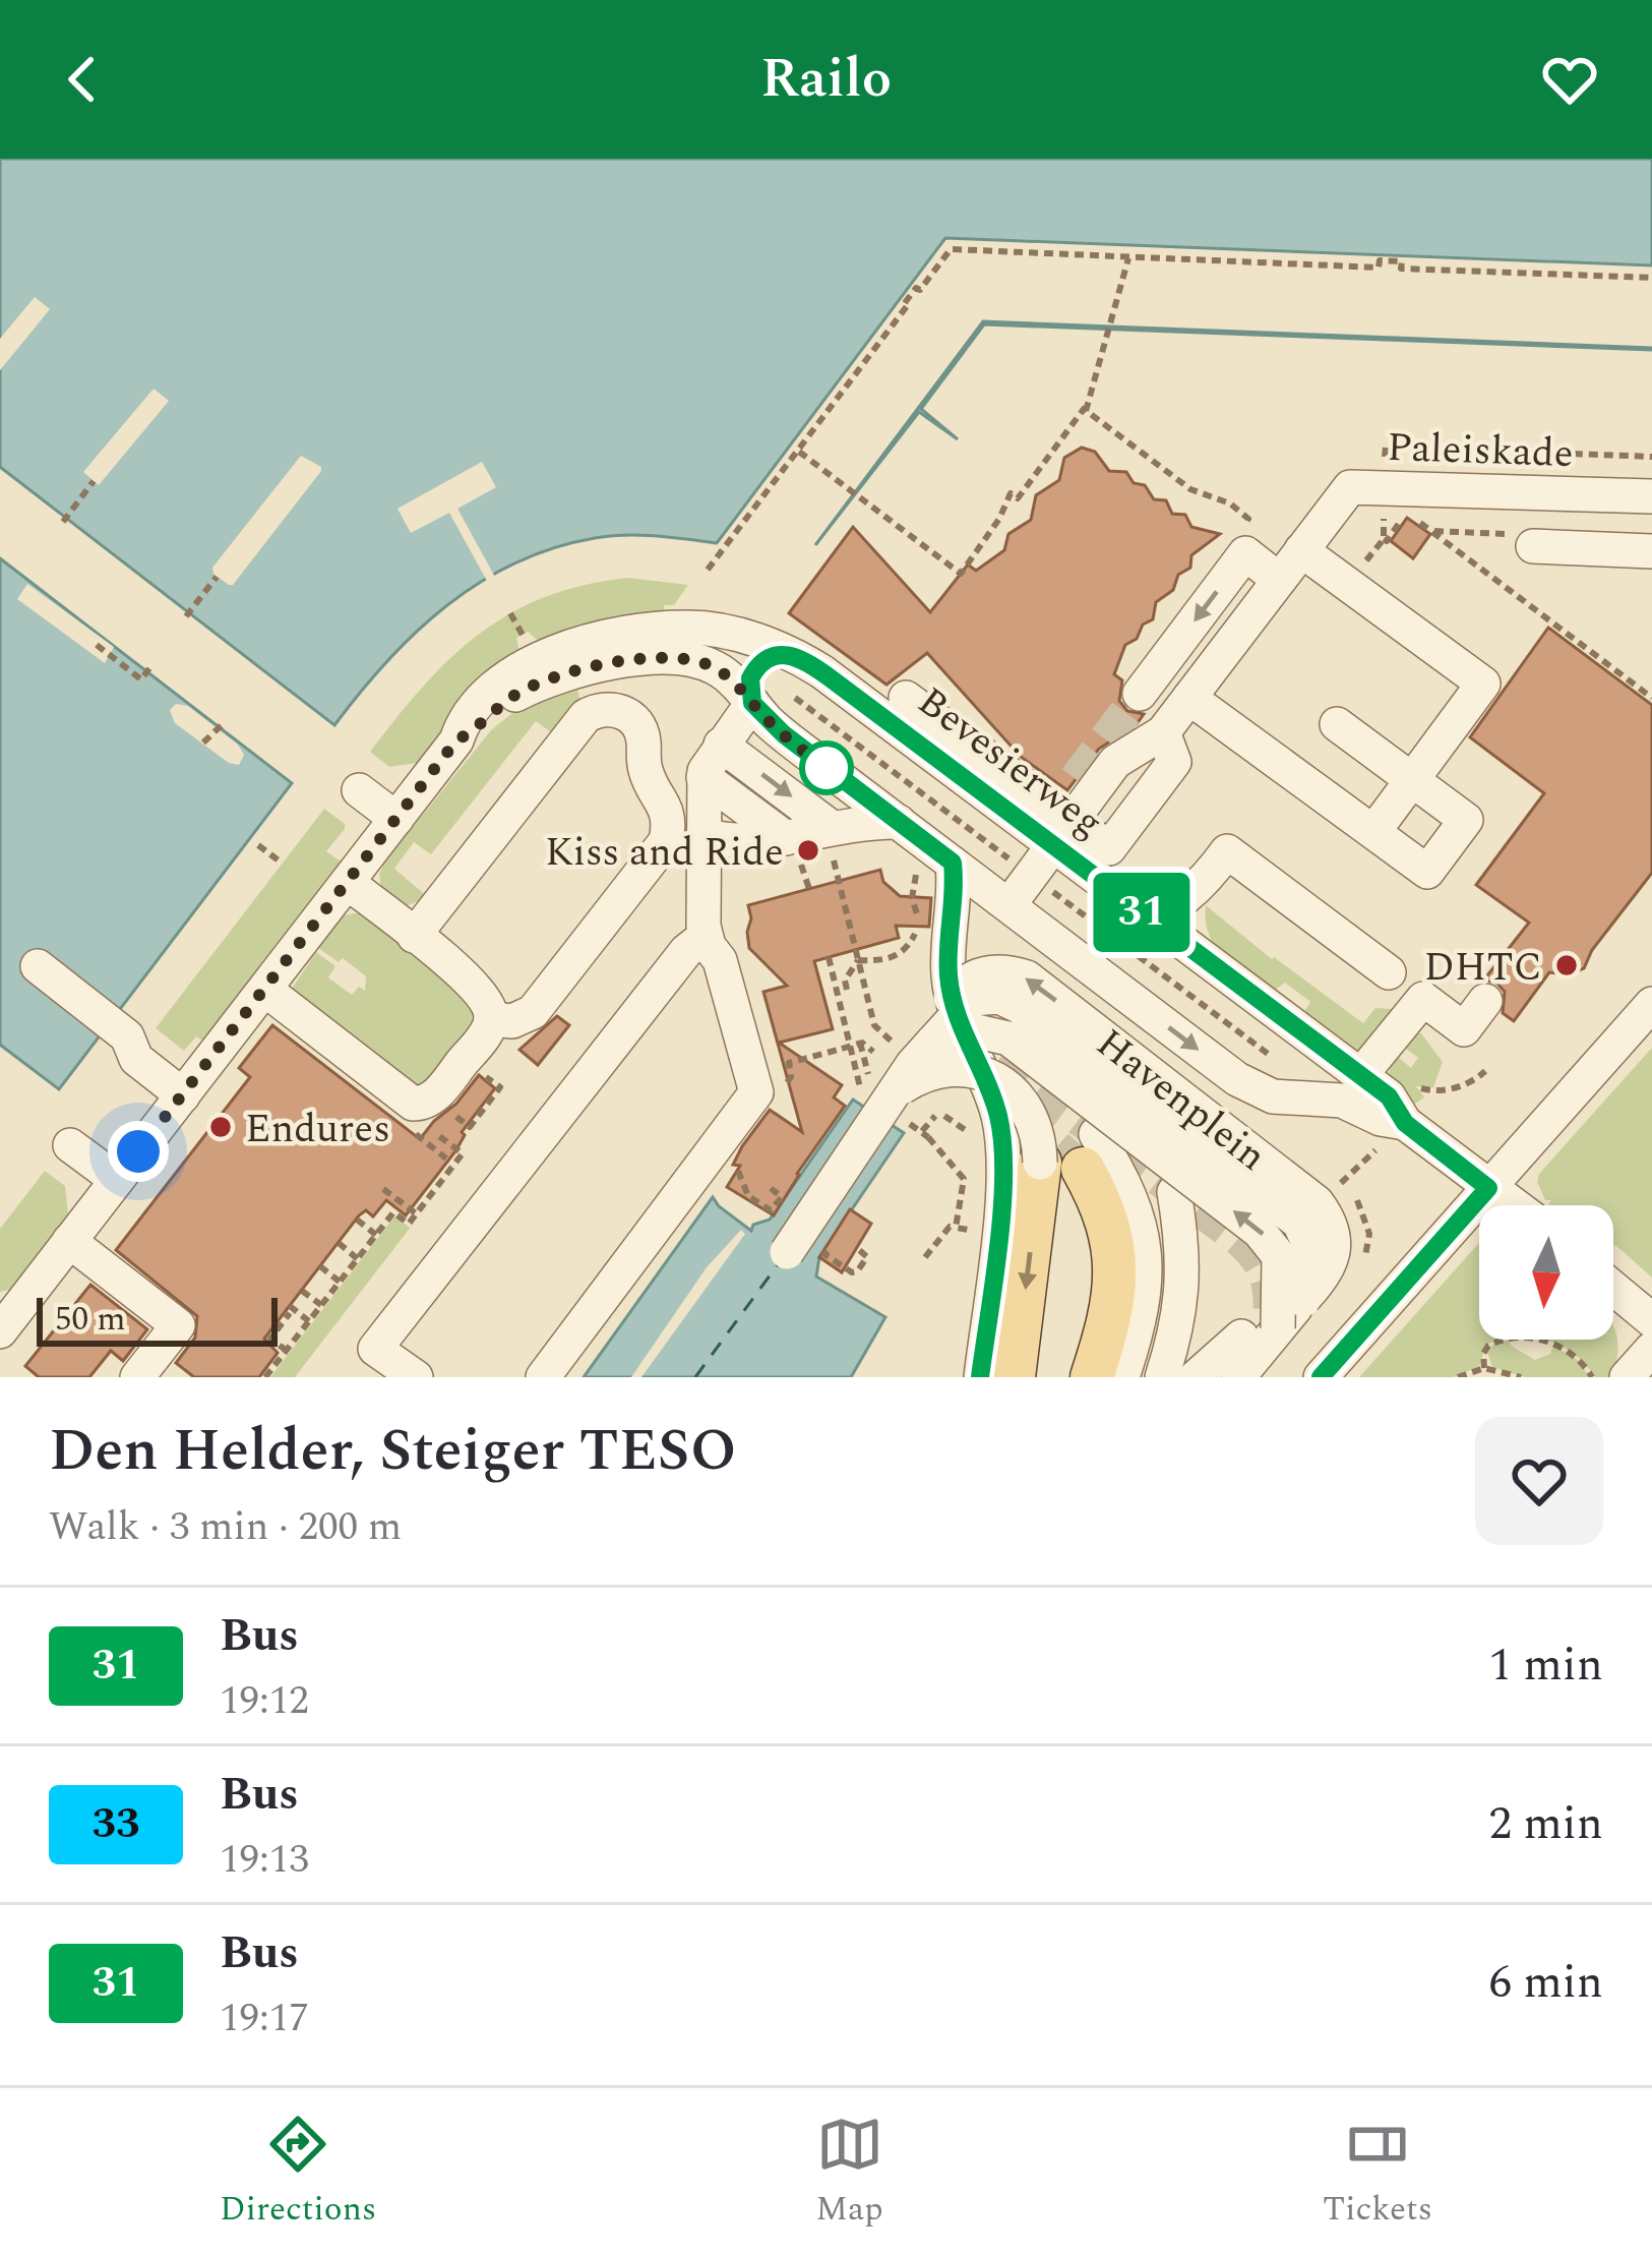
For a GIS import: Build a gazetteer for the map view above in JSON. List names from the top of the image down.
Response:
{
  "streets": {
    "main road": ["Havenplein"],
    "street": ["Paleiskade", "Bevesierweg"]
  },
  "crossings": [
    ["Paleiskade", "Bevesierweg"]
  ],
  "places": ["Kiss and Ride", "DHTC", "Endures"],
  "lines": ["bus line 31"],
  "scale_bar": "50 m",
  "north": "bottom",
  "page": {
    "header": "Railo",
    "on_map": "31",
    "scale": "50 m",
    "heading": ["Den Helder, Steiger TESO", "Walk · 3 min · 200 m"],
    "list": [
      {
        "mark": "31",
        "name": "Bus",
        "note": "19:12",
        "value": "1 min"
      },
      {
        "mark": "33",
        "name": "Bus",
        "note": "19:13",
        "value": "2 min"
      },
      {
        "mark": "31",
        "name": "Bus",
        "note": "19:17",
        "value": "6 min"
      }
    ],
    "tabs": ["Directions", "Map", "Tickets"]
  }
}
